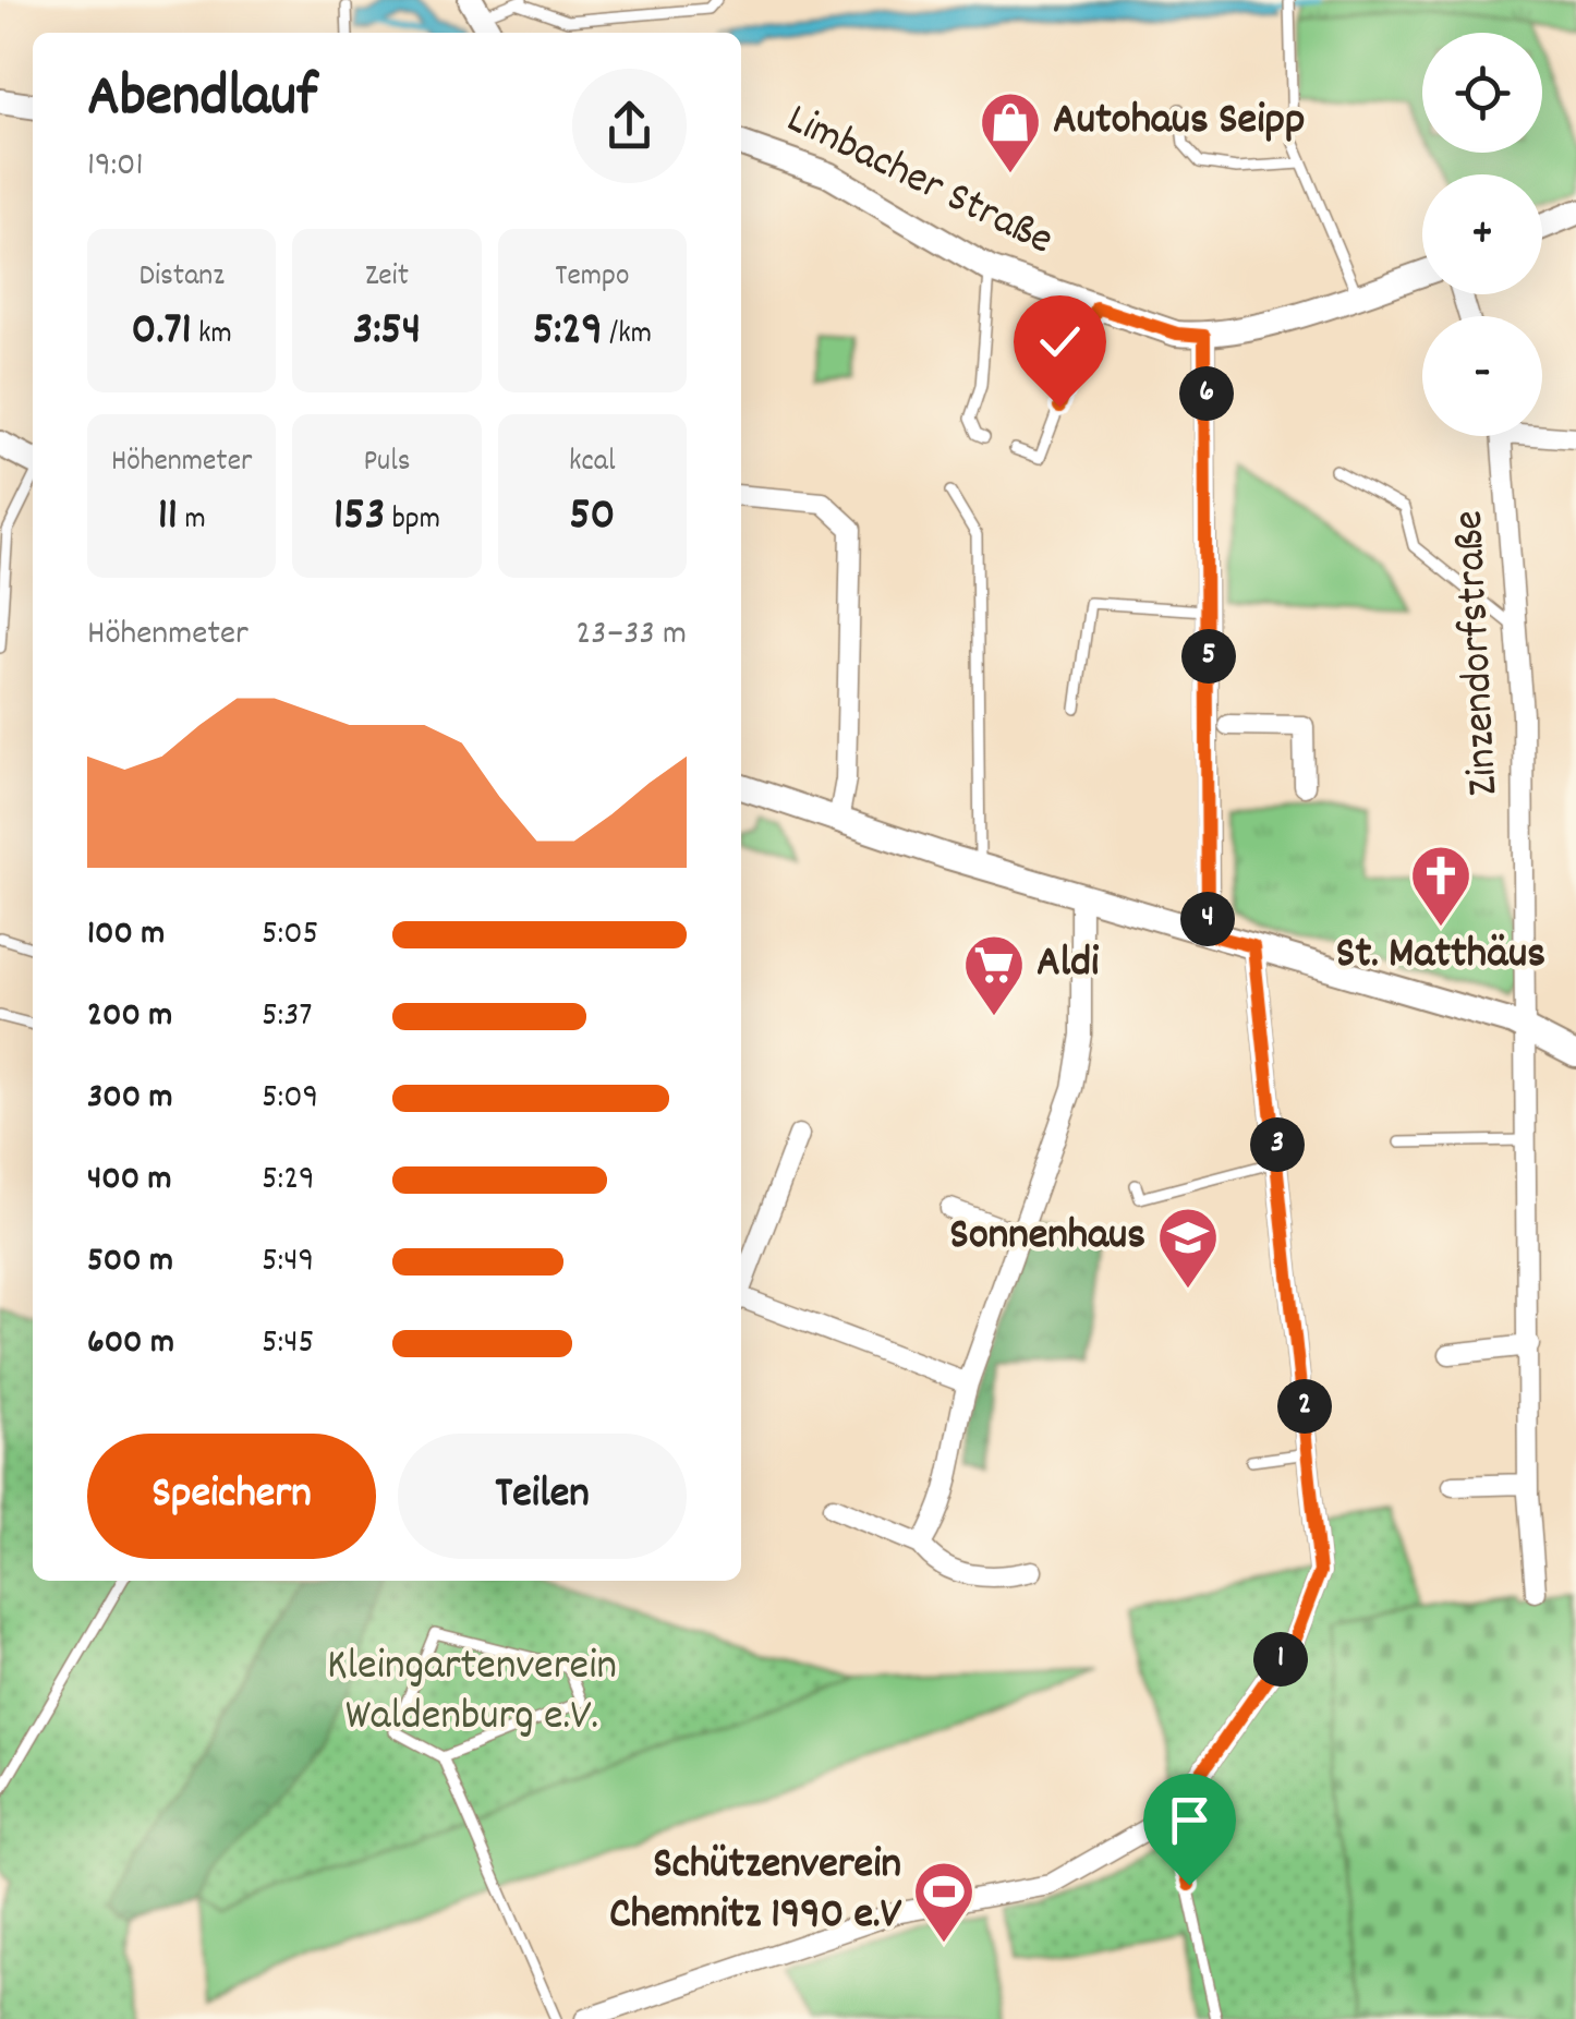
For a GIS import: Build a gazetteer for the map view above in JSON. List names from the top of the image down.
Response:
{
  "streets": {
    "street": ["Limbacher Straße", "Zinzendorfstraße"]
  },
  "parks": ["Kleingartenverein Waldenburg e.V."],
  "places": {
    "shop": ["Autohaus Seipp"],
    "church": ["St. Matthäus"],
    "supermarket": ["Aldi"],
    "school or university": ["Sonnenhaus"],
    "sports": ["Schützenverein Chemnitz 1990 e.V"]
  },
  "page": {
    "map_buttons": ["+", "−"],
    "heading": ["Abendlauf", "19:01"],
    "stats": [
      ["Distanz", "0.71 km"],
      ["Zeit", "3:54"],
      ["Tempo", "5:29 /km"],
      ["Höhenmeter", "11 m"],
      ["Puls", "153 bpm"],
      ["kcal", "50"]
    ],
    "pins": [
      "6",
      "5",
      "4",
      "3",
      "2",
      "1"
    ],
    "chart": ["Höhenmeter", "23–33 m"],
    "list": [
      {
        "name": "100 m",
        "note": "5:05"
      },
      {
        "name": "200 m",
        "note": "5:37"
      },
      {
        "name": "300 m",
        "note": "5:09"
      },
      {
        "name": "400 m",
        "note": "5:29"
      },
      {
        "name": "500 m",
        "note": "5:49"
      },
      {
        "name": "600 m",
        "note": "5:45"
      }
    ],
    "buttons": ["Speichern", "Teilen"]
  }
}
